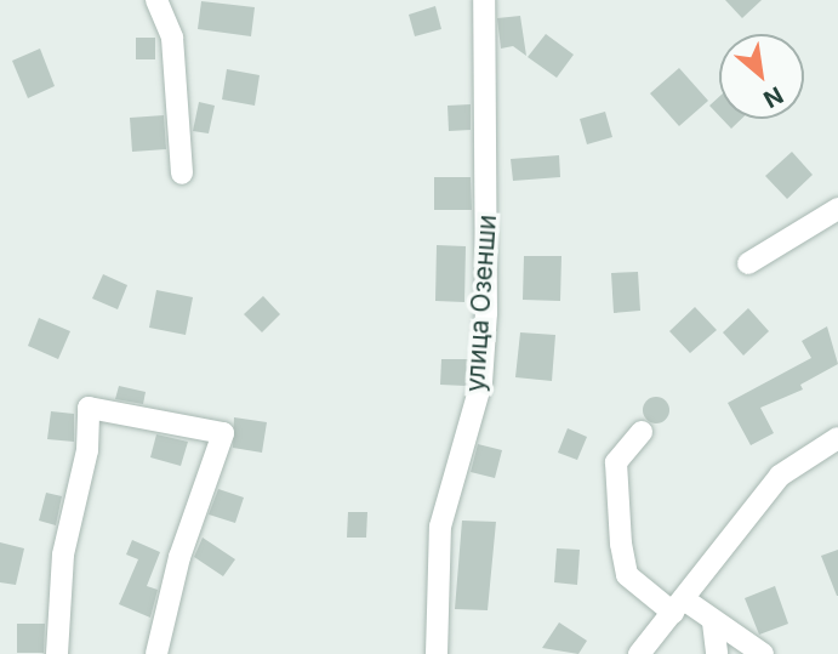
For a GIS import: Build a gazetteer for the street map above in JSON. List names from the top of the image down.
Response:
{
  "streets": {
    "street": ["улица Озенши"]
  },
  "north": "bottom right"
}
